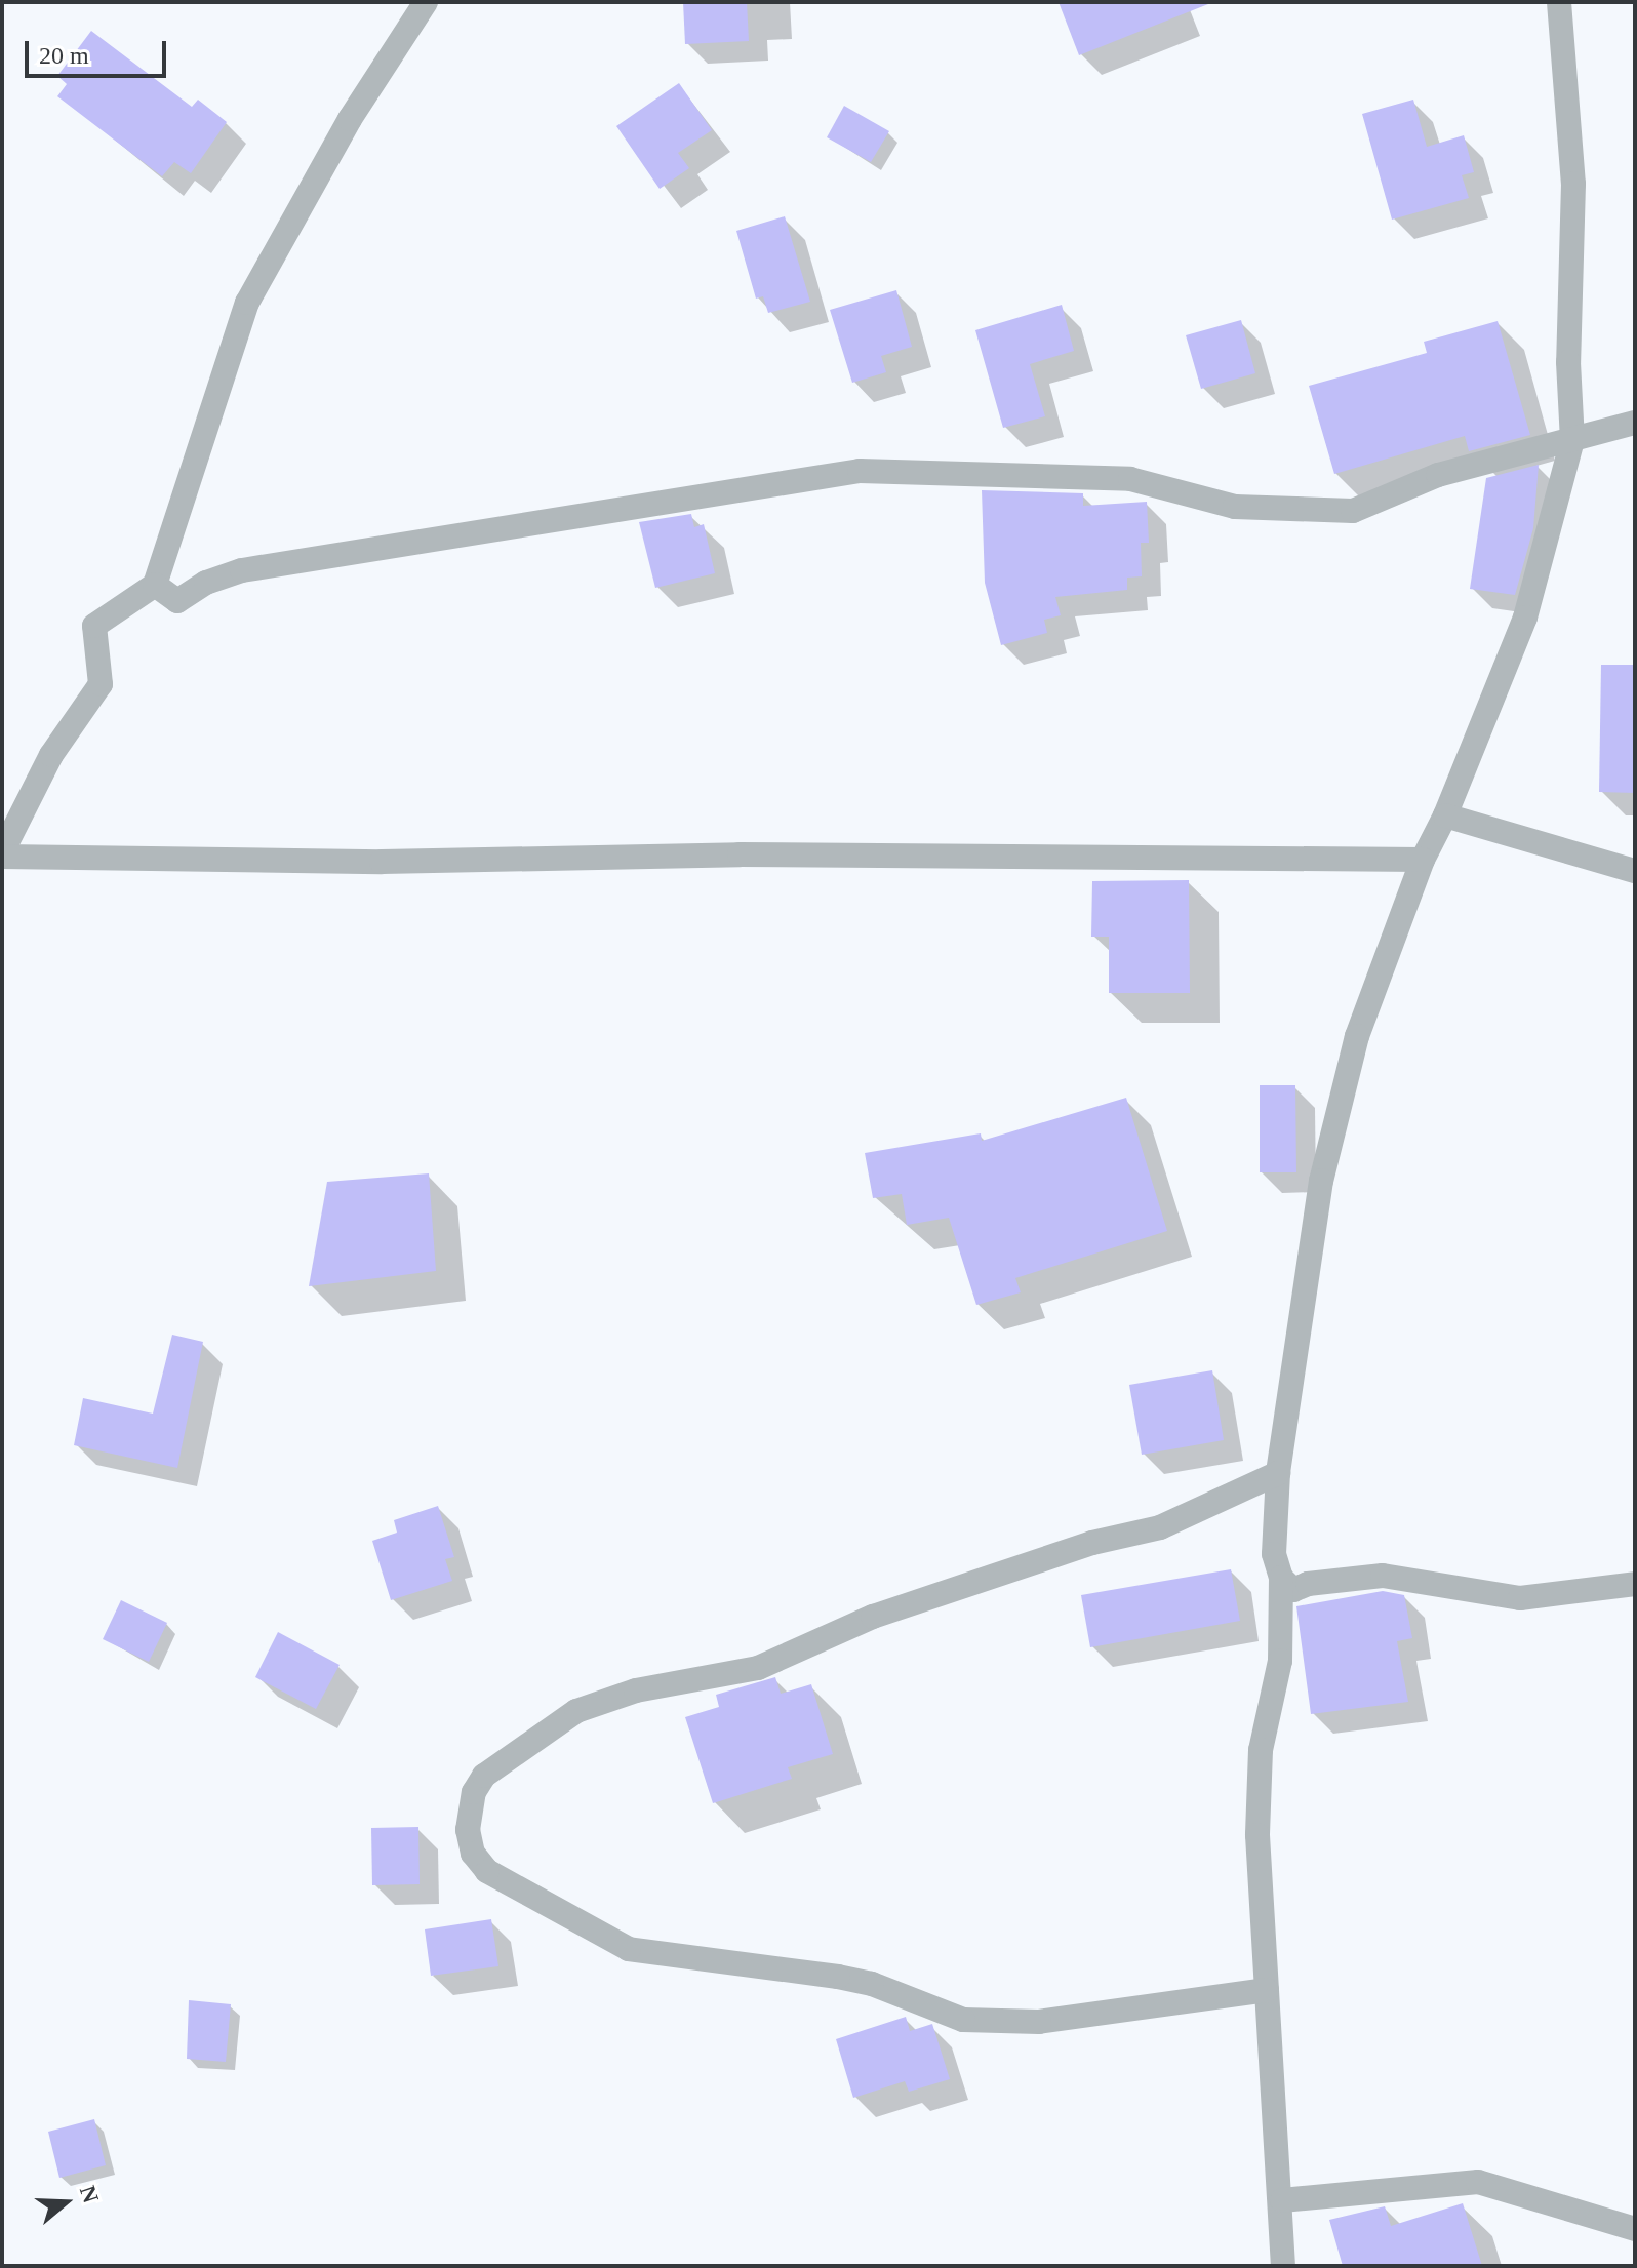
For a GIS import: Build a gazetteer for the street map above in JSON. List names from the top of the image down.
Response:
{
  "scale_bar": "20 m",
  "north": "right"
}
